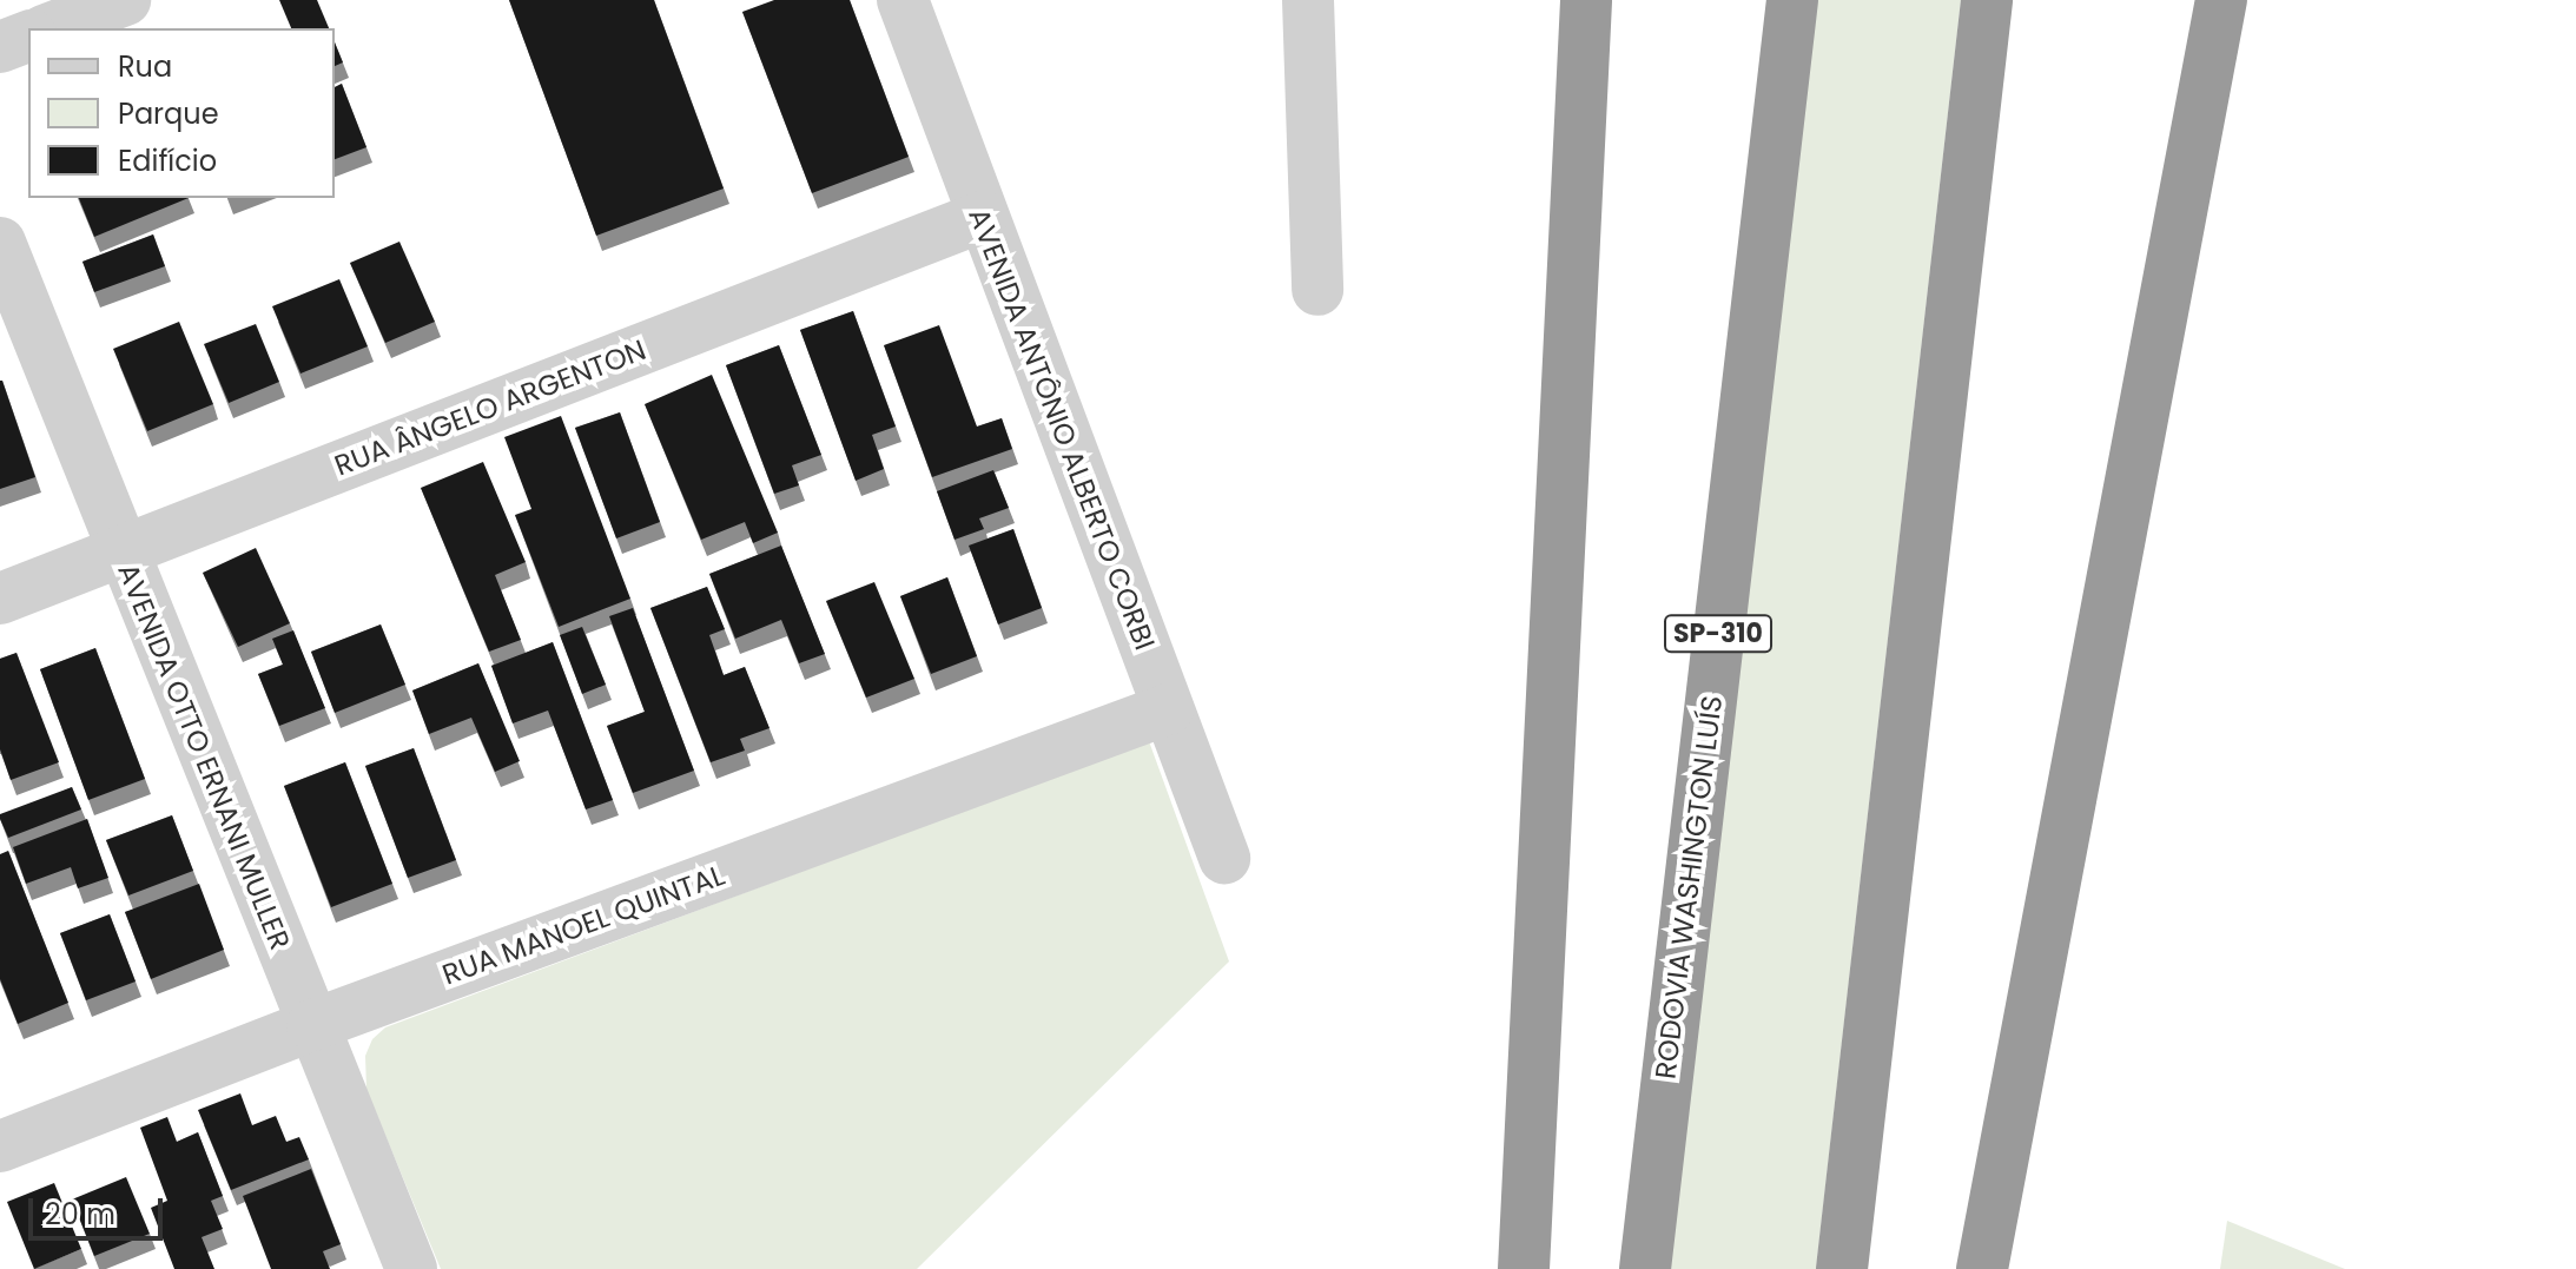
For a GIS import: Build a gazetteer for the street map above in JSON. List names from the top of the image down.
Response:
{
  "streets": {
    "highway": ["SP-310", "RODOVIA WASHINGTON LUÍS"],
    "street": [
      "RUA ÂNGELO ARGENTON",
      "AVENIDA ANTÔNIO ALBERTO CORBI",
      "AVENIDA OTTO ERNANI MULLER",
      "RUA MANOEL QUINTAL"
    ]
  },
  "crossings": [
    ["RUA ÂNGELO ARGENTON", "AVENIDA ANTÔNIO ALBERTO CORBI"],
    ["RUA ÂNGELO ARGENTON", "AVENIDA OTTO ERNANI MULLER"],
    ["AVENIDA ANTÔNIO ALBERTO CORBI", "RUA MANOEL QUINTAL"],
    ["AVENIDA OTTO ERNANI MULLER", "RUA MANOEL QUINTAL"]
  ],
  "legend": ["Rua", "Parque", "Edifício"],
  "scale_bar": "20 m"
}
